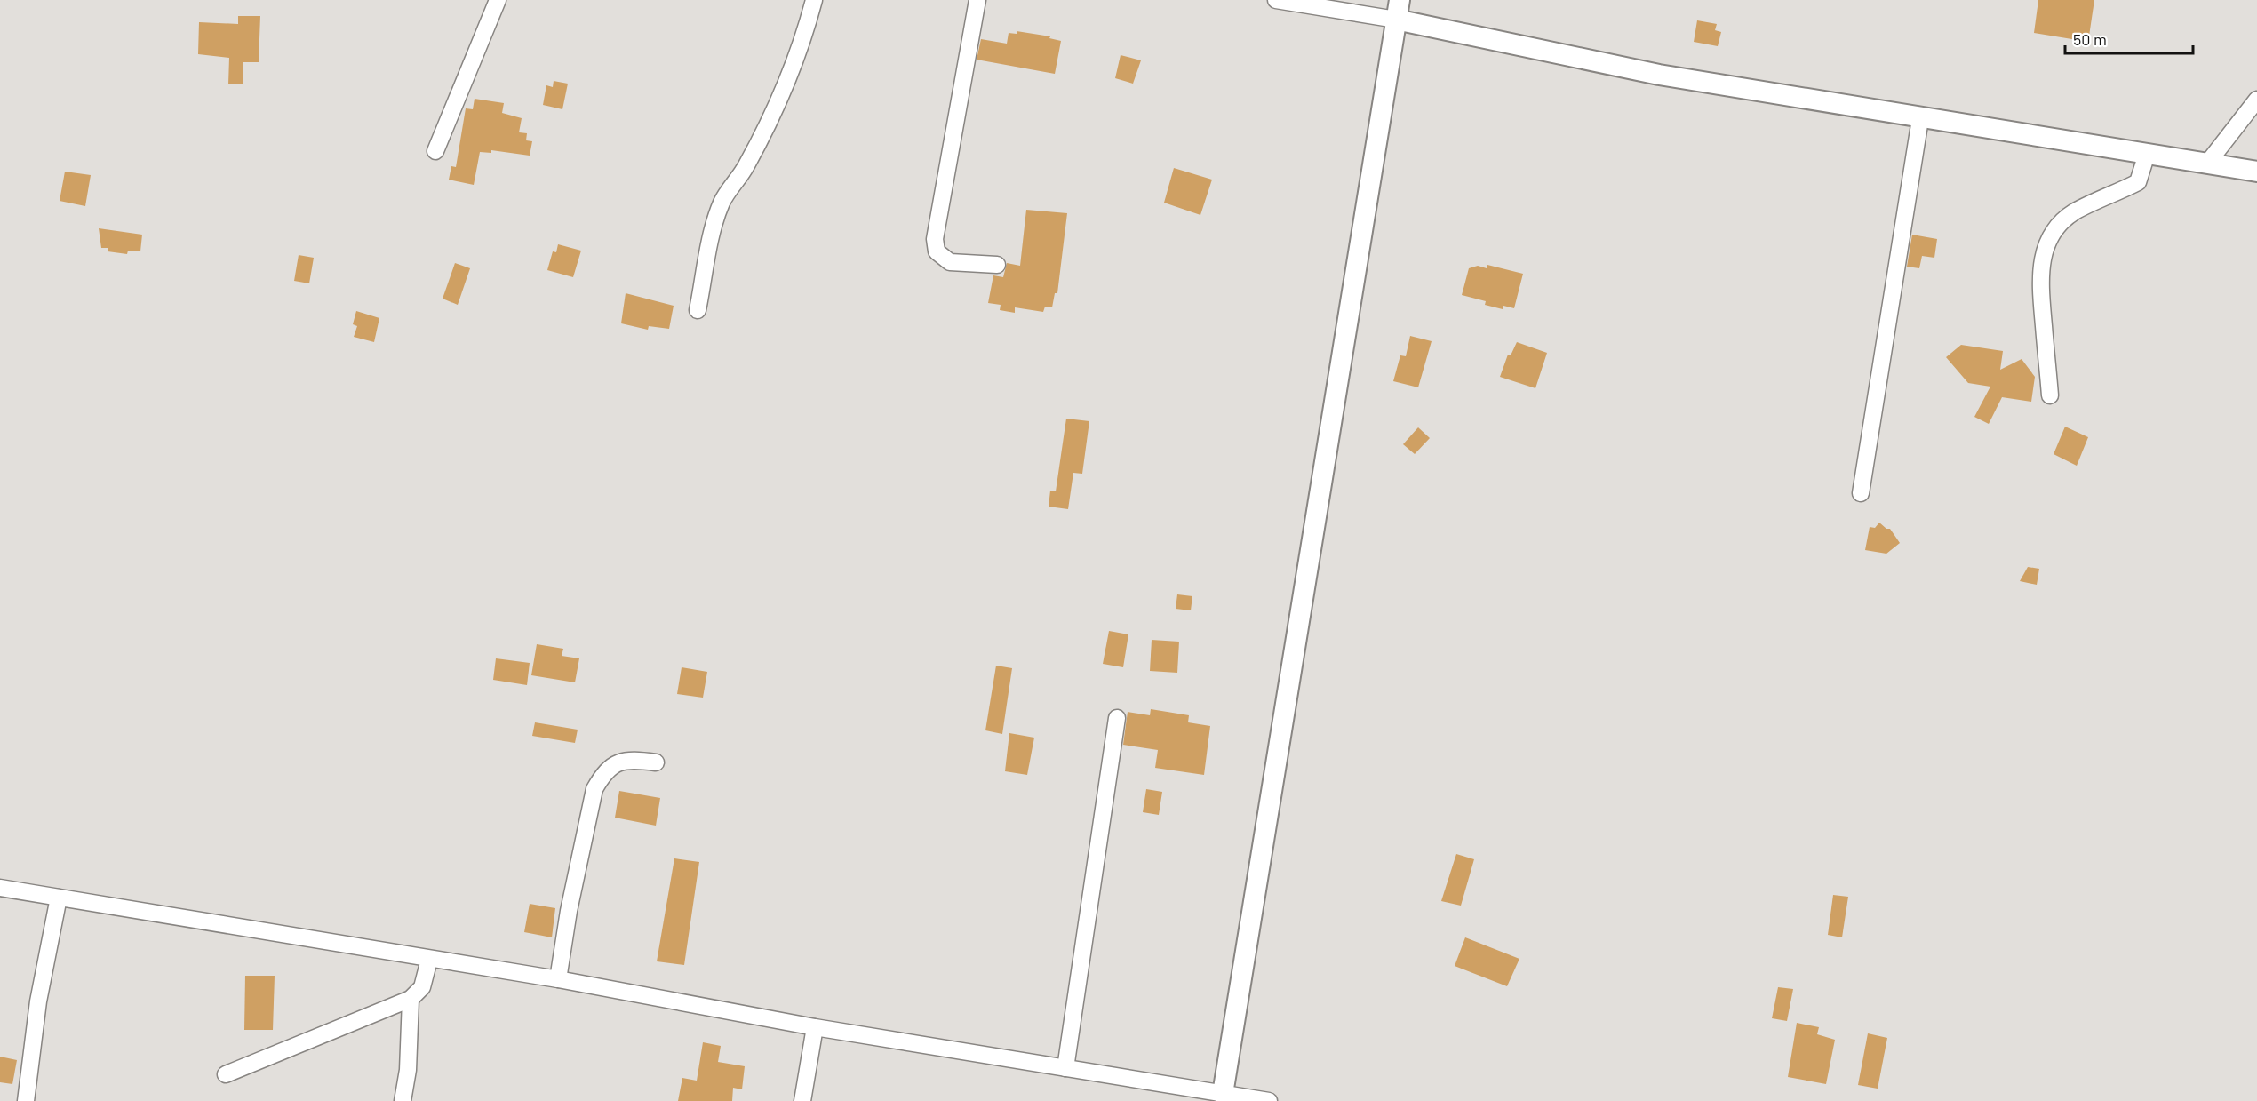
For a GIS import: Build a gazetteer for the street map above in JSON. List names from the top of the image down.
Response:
{
  "scale_bar": "50 m"
}
